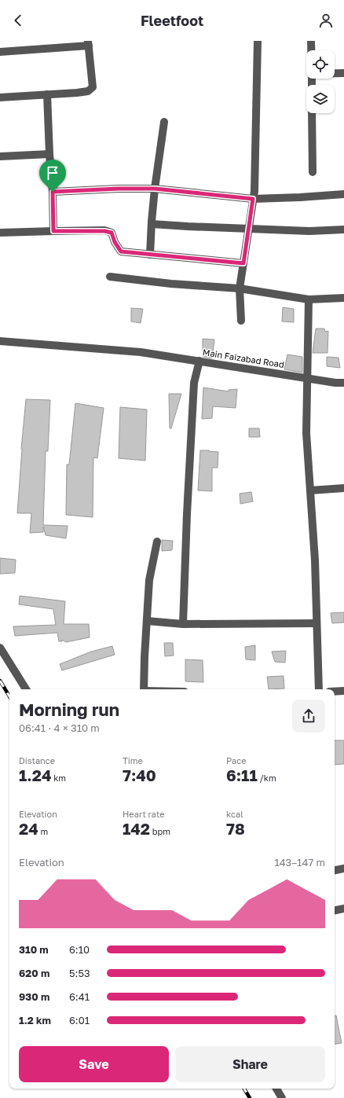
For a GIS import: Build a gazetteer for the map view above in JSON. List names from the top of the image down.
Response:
{
  "streets": {
    "street": ["Main Faizabad Road"]
  },
  "page": {
    "header": "Fleetfoot",
    "heading": ["Morning run", "06:41 · 4 × 310 m"],
    "stats": [
      ["Distance", "1.24 km"],
      ["Time", "7:40"],
      ["Pace", "6:11 /km"],
      ["Elevation", "24 m"],
      ["Heart rate", "142 bpm"],
      ["kcal", "78"]
    ],
    "chart": ["Elevation", "143–147 m"],
    "list": [
      {
        "name": "310 m",
        "note": "6:10"
      },
      {
        "name": "620 m",
        "note": "5:53"
      },
      {
        "name": "930 m",
        "note": "6:41"
      },
      {
        "name": "1.2 km",
        "note": "6:01"
      }
    ],
    "buttons": ["Save", "Share"]
  }
}
